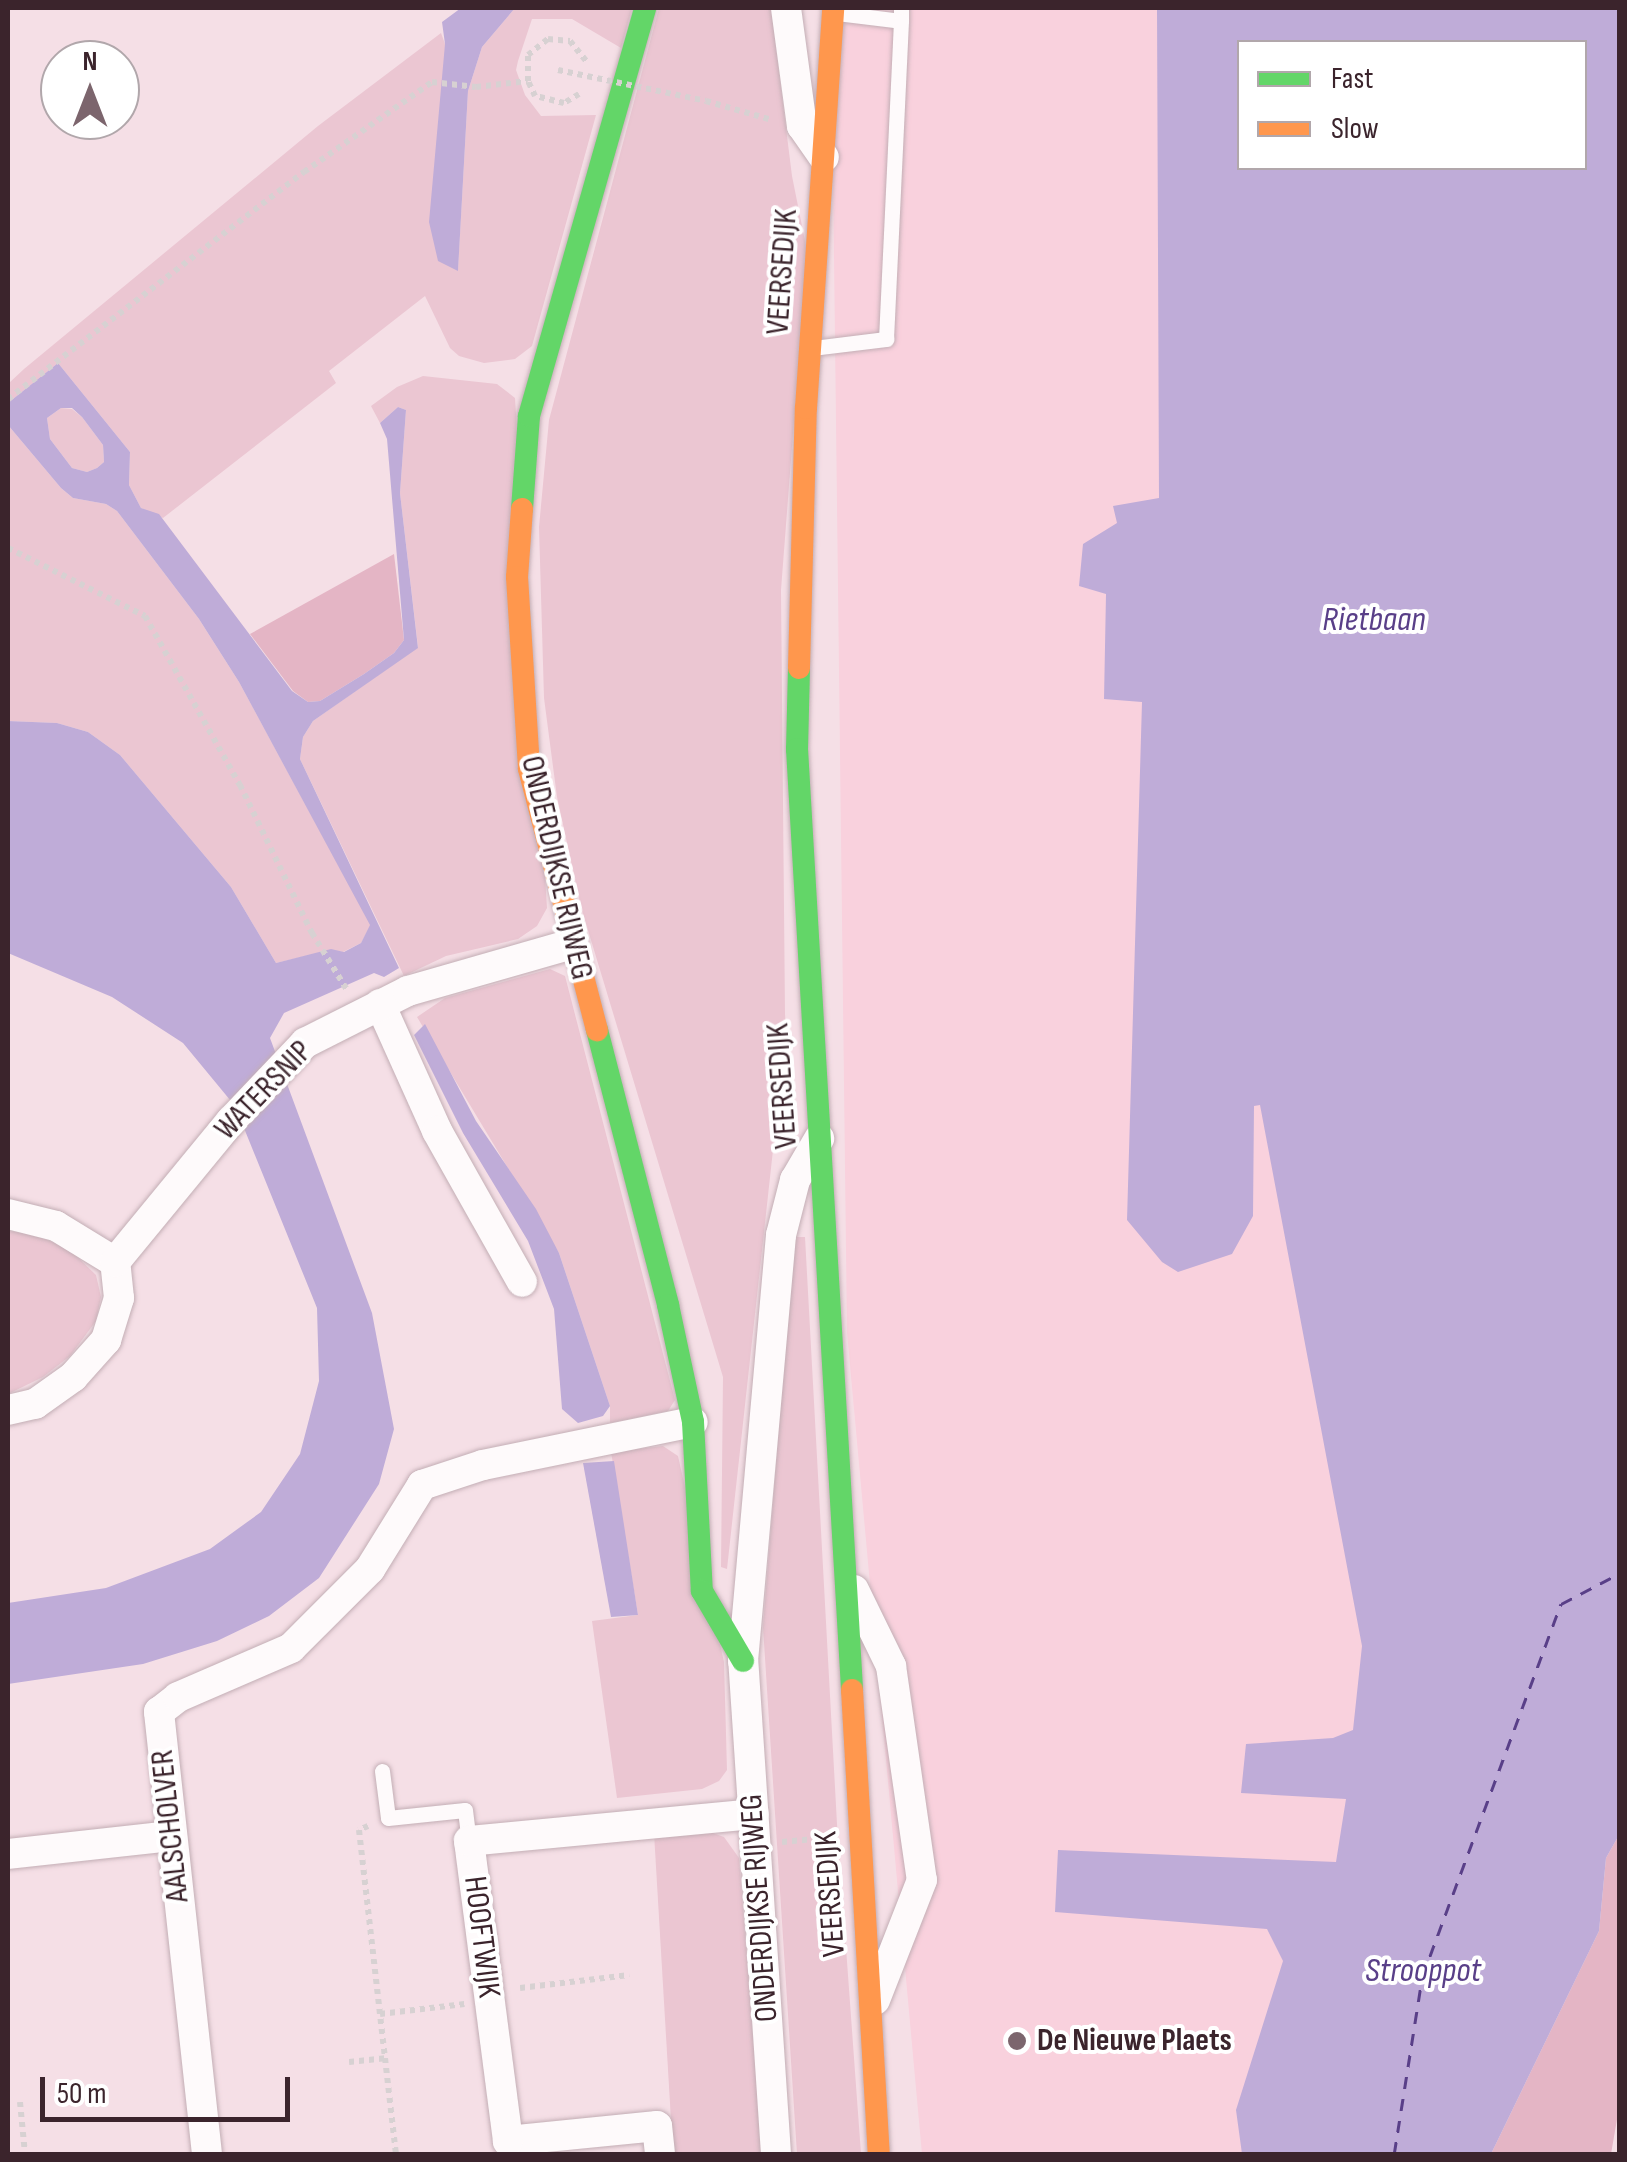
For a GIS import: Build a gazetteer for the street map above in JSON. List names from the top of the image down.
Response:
{
  "streets": {
    "main road": ["VEERSEDIJK", "ONDERDIJKSE RIJWEG"],
    "street": ["WATERSNIP", "AALSCHOLVER", "HOOFTWIJK"]
  },
  "crossings": [
    ["VEERSEDIJK", "ONDERDIJKSE RIJWEG"],
    ["ONDERDIJKSE RIJWEG", "WATERSNIP"],
    ["ONDERDIJKSE RIJWEG", "AALSCHOLVER"],
    ["ONDERDIJKSE RIJWEG", "HOOFTWIJK"]
  ],
  "water": ["Rietbaan", "Strooppot"],
  "places": ["De Nieuwe Plaets"],
  "legend": ["Fast", "Slow"],
  "scale_bar": "50 m",
  "north": "top"
}
